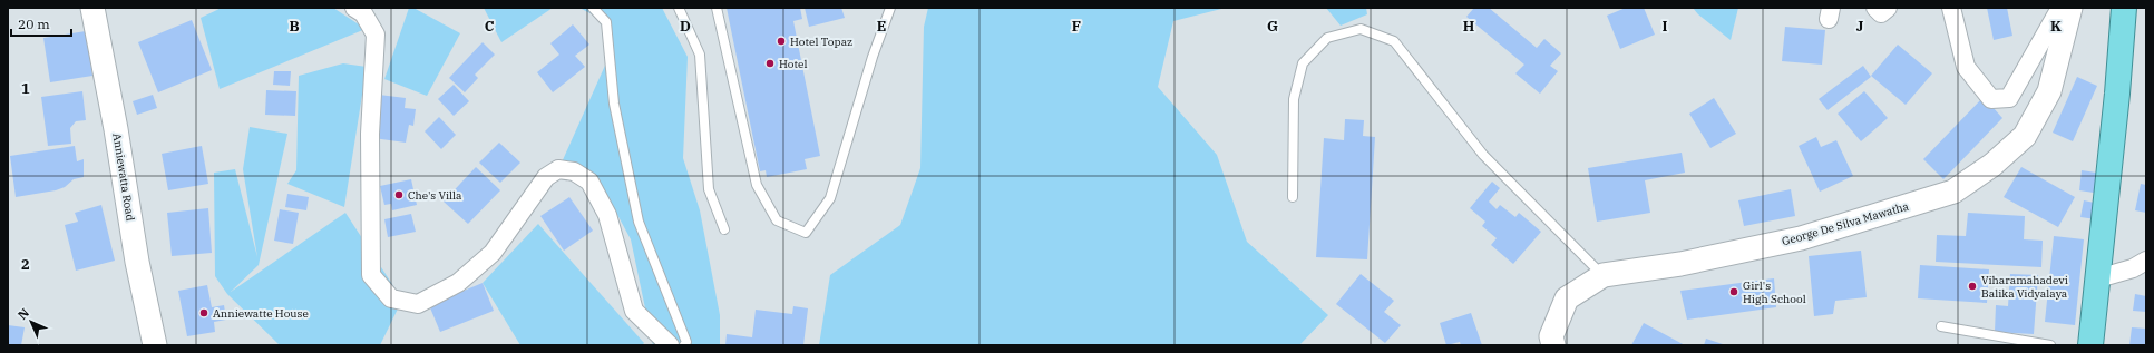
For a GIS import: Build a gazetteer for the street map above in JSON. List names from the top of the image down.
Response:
{
  "streets": {
    "street": ["Anniewatta Road", "George De Silva Mawatha"]
  },
  "places": [
    "Hotel Topaz",
    "Hotel",
    "Che's Villa",
    "Viharamahadevi Balika Vidyalaya",
    "Girl's High School",
    "Anniewatte House"
  ],
  "scale_bar": "20 m",
  "north": "top left",
  "grid": {
    "columns": [
      "B",
      "C",
      "D",
      "E",
      "F",
      "G",
      "H",
      "I",
      "J",
      "K"
    ],
    "rows": ["1", "2"]
  }
}
